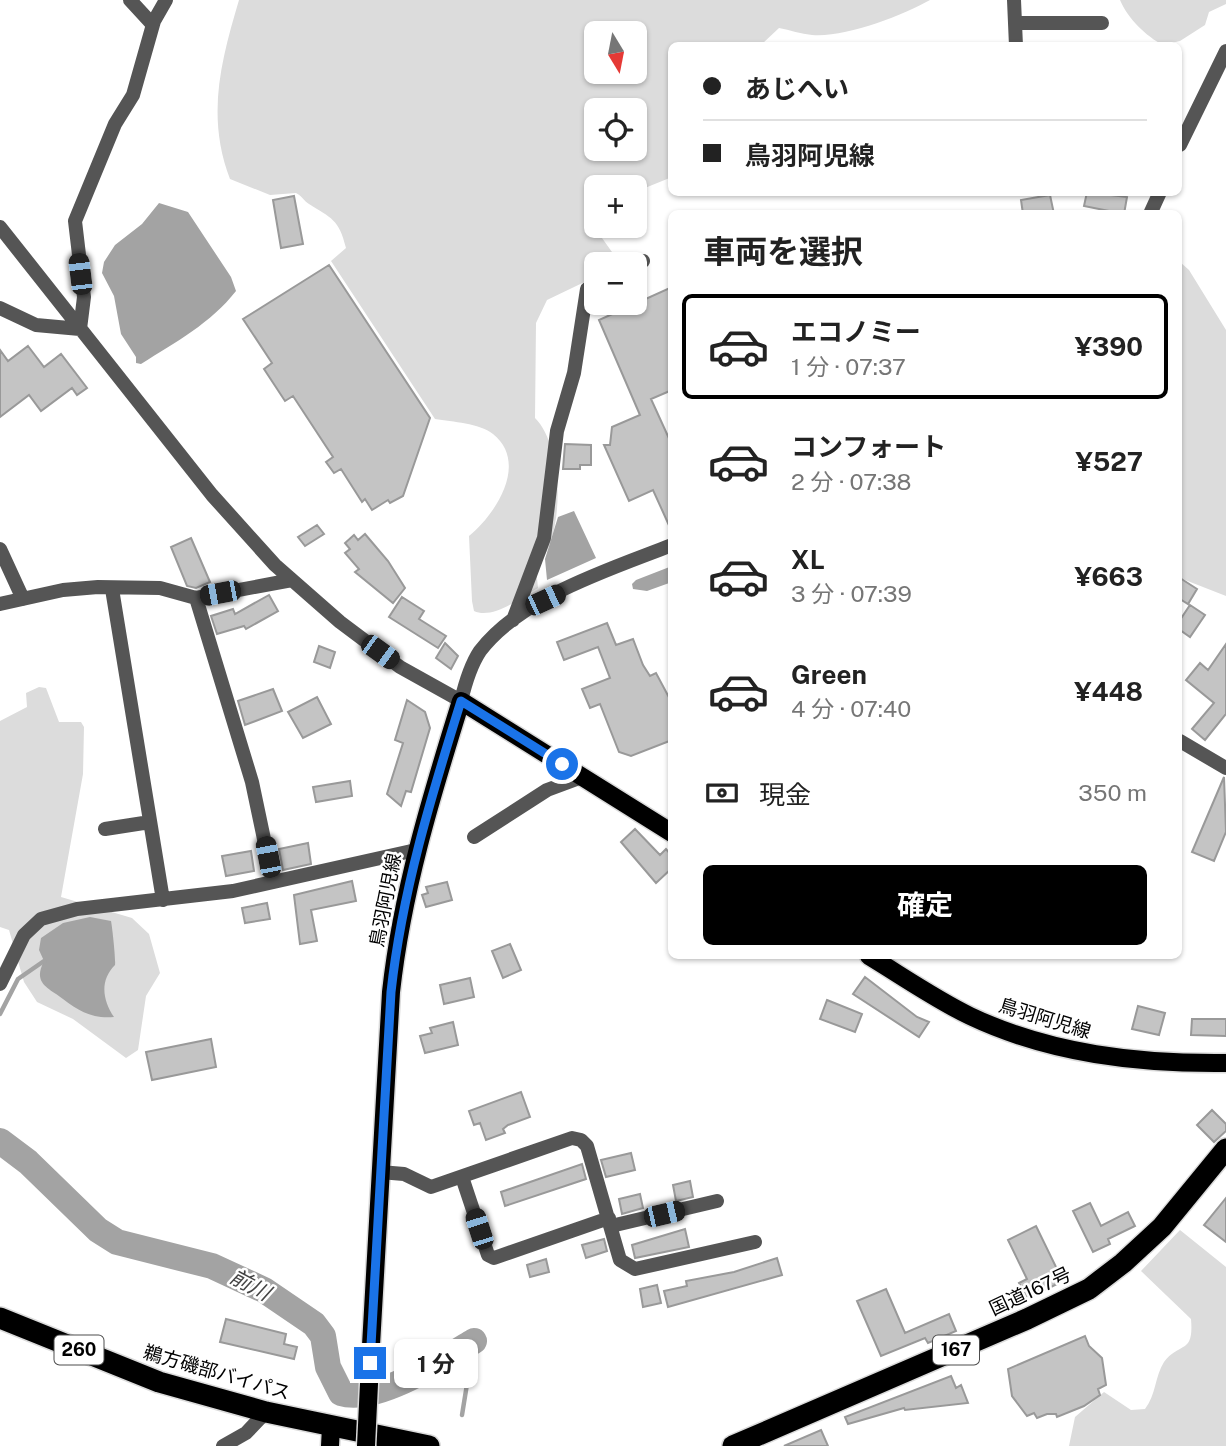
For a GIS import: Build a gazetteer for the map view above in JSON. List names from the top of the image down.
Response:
{
  "streets": {
    "highway": [
      "国道167号",
      "260",
      "167",
      "鵜方磯部バイパス"
    ],
    "main road": ["鳥羽阿児線"]
  },
  "water": ["前川"],
  "north": "bottom",
  "page": {
    "map_buttons": ["+", "−"],
    "banner": ["あじへい", "鳥羽阿児線"],
    "heading": "車両を選択",
    "list": [
      {
        "name": "エコノミー",
        "note": "1 分 · 07:37",
        "value": "¥390"
      },
      {
        "name": "コンフォート",
        "note": "2 分 · 07:38",
        "value": "¥527"
      },
      {
        "name": "XL",
        "note": "3 分 · 07:39",
        "value": "¥663"
      },
      {
        "name": "Green",
        "note": "4 分 · 07:40",
        "value": "¥448"
      }
    ],
    "pay": ["現金", "350 m"],
    "buttons": "確定",
    "bubble": "1 分"
  }
}
